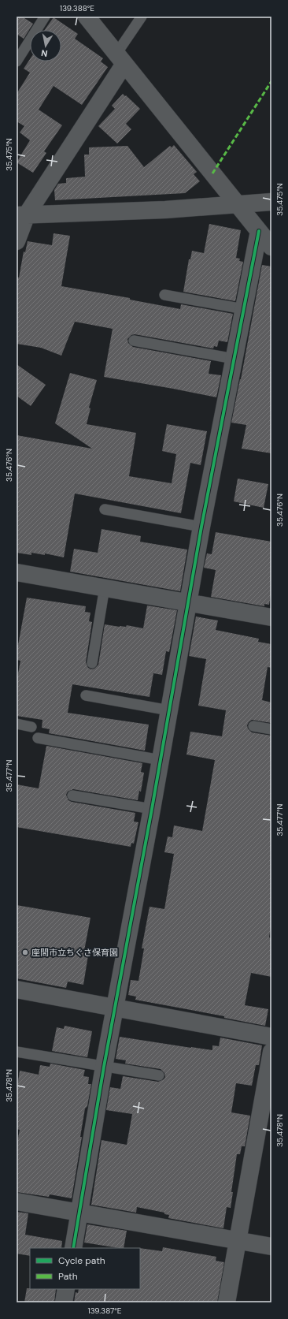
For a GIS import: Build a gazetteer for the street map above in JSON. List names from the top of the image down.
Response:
{
  "places": ["座間市立ちぐさ保育園"],
  "legend": ["Cycle path", "Path"],
  "north": "bottom",
  "coordinates": [
    "139.388°E",
    "35.475°N",
    "35.476°N",
    "35.477°N",
    "35.478°N",
    "139.387°E"
  ]
}
